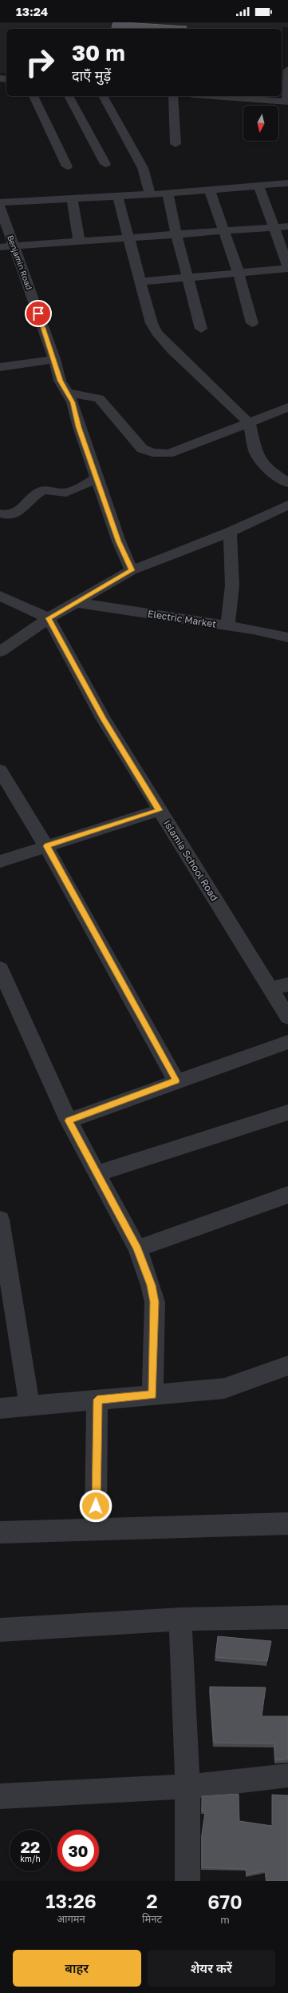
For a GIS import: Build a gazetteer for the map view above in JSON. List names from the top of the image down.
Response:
{
  "streets": {
    "street": ["Benjamin Road", "Electric Market", "Islamia School Road"]
  },
  "north": "bottom",
  "page": {
    "status": "13:24",
    "turn": ["30 m", "दाएँ मुड़ें"],
    "speed": "22 km/h",
    "limit": "30",
    "eta": [
      "13:26",
      "आगमन",
      "2",
      "मिनट",
      "670",
      "m"
    ],
    "buttons": ["बाहर", "शेयर करें"]
  }
}
